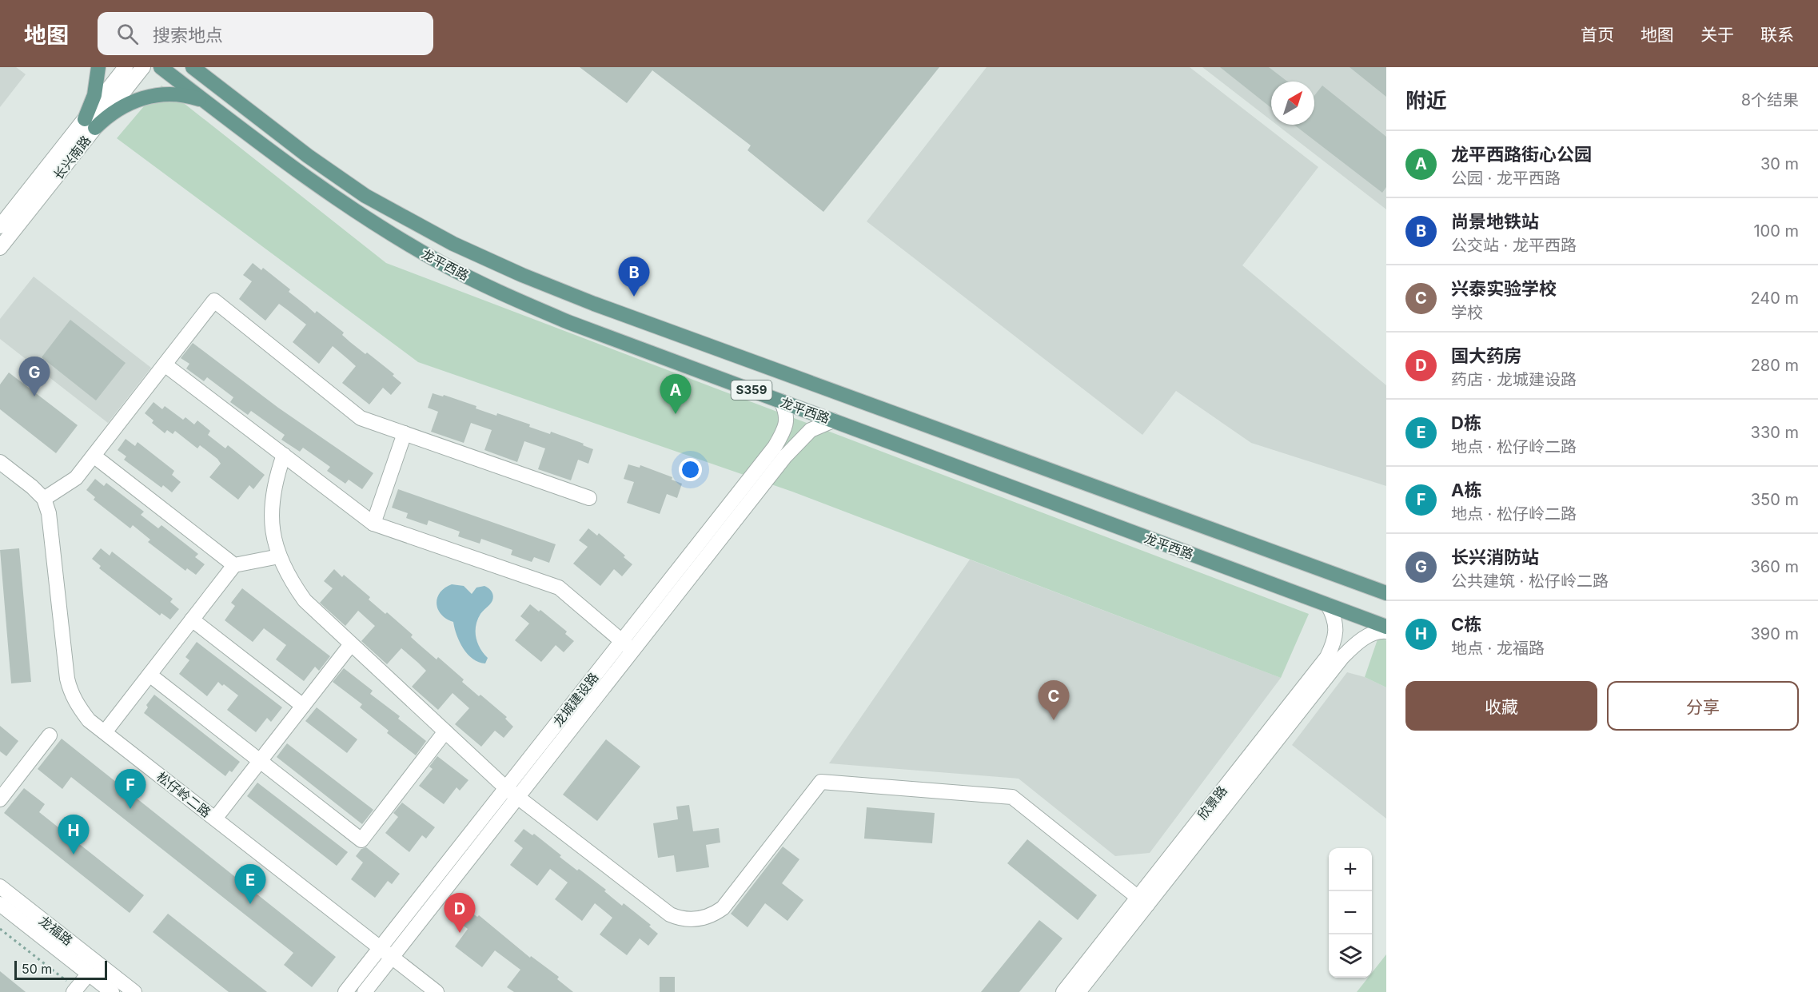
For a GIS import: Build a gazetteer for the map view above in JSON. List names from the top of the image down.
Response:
{
  "streets": {
    "main road": ["龙平西路", "S359"],
    "street": [
      "长兴南路",
      "龙城建设路",
      "松仔岭二路",
      "欣景路",
      "龙福路"
    ]
  },
  "crossings": [
    ["龙平西路", "龙城建设路"],
    ["龙平西路", "欣景路"],
    ["龙城建设路", "松仔岭二路"]
  ],
  "scale_bar": "50 m",
  "north": "top right",
  "page": {
    "header": "地图",
    "search": "搜索地点",
    "nav": [
      "首页",
      "地图",
      "关于",
      "联系"
    ],
    "heading": ["附近", "8个结果"],
    "list": [
      {
        "mark": "A",
        "name": "龙平西路街心公园",
        "note": "公园 · 龙平西路",
        "value": "30 m"
      },
      {
        "mark": "B",
        "name": "尚景地铁站",
        "note": "公交站 · 龙平西路",
        "value": "100 m"
      },
      {
        "mark": "C",
        "name": "兴泰实验学校",
        "note": "学校",
        "value": "240 m"
      },
      {
        "mark": "D",
        "name": "国大药房",
        "note": "药店 · 龙城建设路",
        "value": "280 m"
      },
      {
        "mark": "E",
        "name": "D栋",
        "note": "地点 · 松仔岭二路",
        "value": "330 m"
      },
      {
        "mark": "F",
        "name": "A栋",
        "note": "地点 · 松仔岭二路",
        "value": "350 m"
      },
      {
        "mark": "G",
        "name": "长兴消防站",
        "note": "公共建筑 · 松仔岭二路",
        "value": "360 m"
      },
      {
        "mark": "H",
        "name": "C栋",
        "note": "地点 · 龙福路",
        "value": "390 m"
      }
    ],
    "pins": [
      "B",
      "G",
      "A",
      "C",
      "F",
      "H",
      "E",
      "D"
    ],
    "buttons": ["收藏", "分享"],
    "map_buttons": ["+", "−"],
    "scale": "50 m"
  }
}
